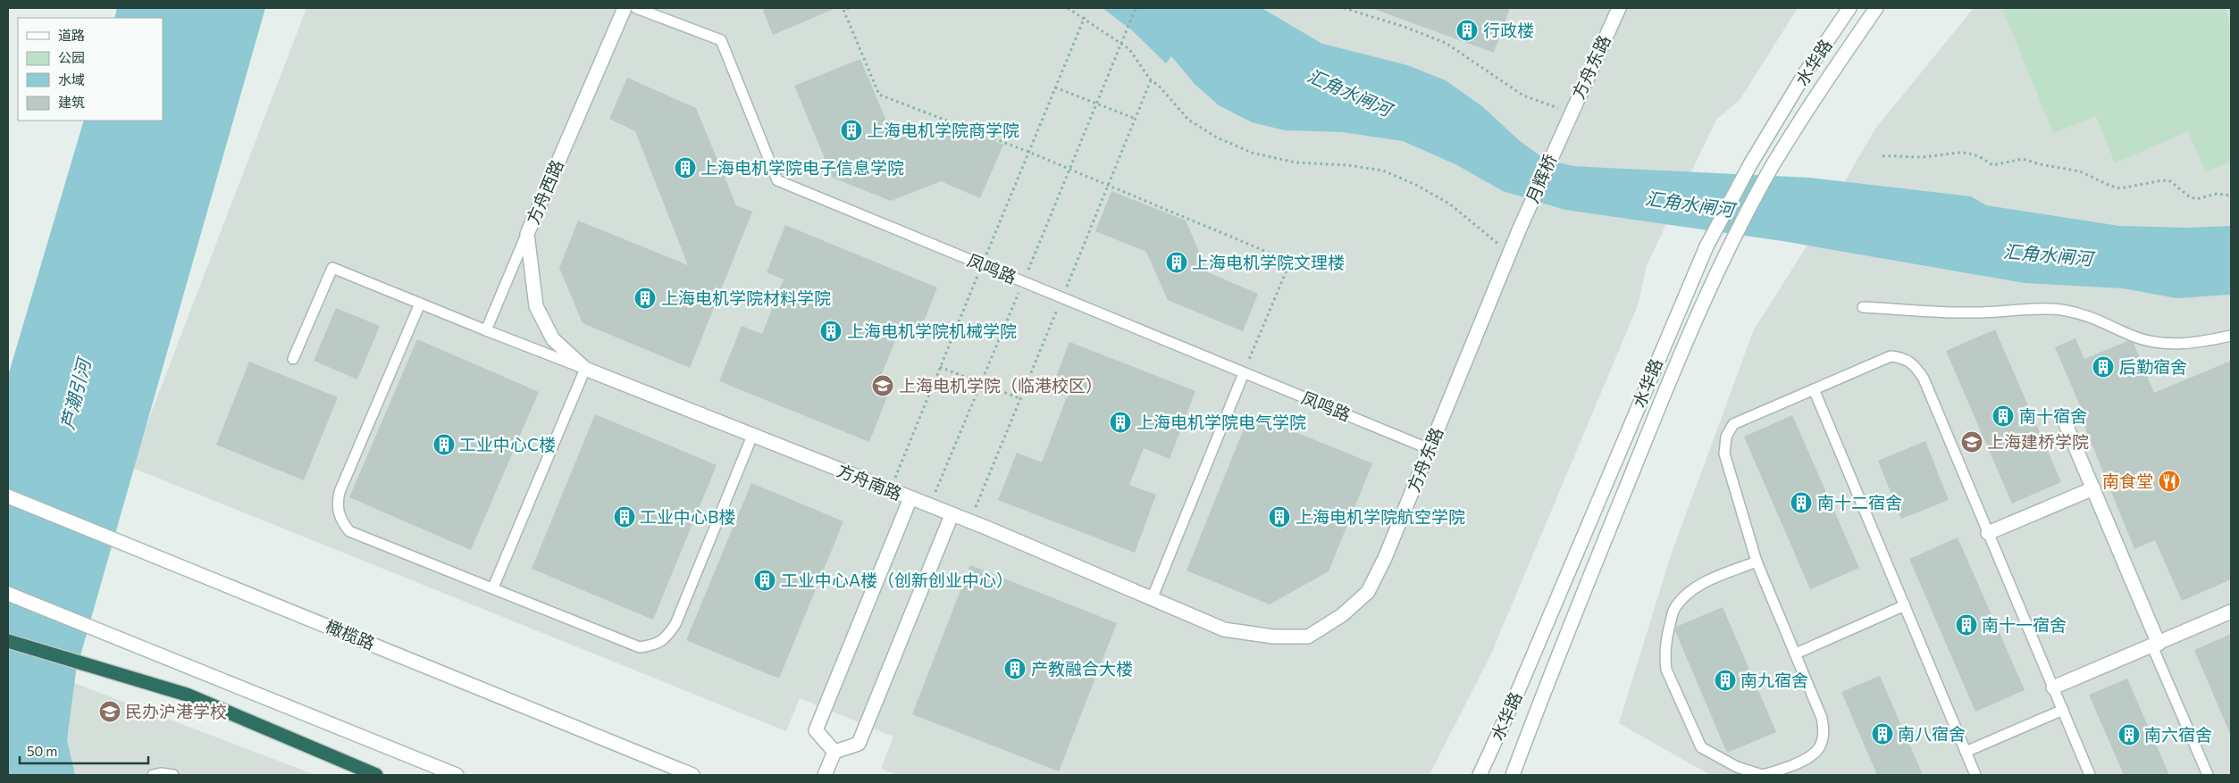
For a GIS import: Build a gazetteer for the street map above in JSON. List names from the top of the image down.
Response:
{
  "streets": {
    "street": [
      "水华路",
      "方舟东路",
      "月辉桥",
      "方舟西路",
      "方舟南路",
      "橄榄路"
    ],
    "lane": ["凤鸣路"]
  },
  "crossings": [
    ["方舟东路", "月辉桥"],
    ["方舟东路", "凤鸣路"],
    ["方舟东路", "方舟南路"],
    ["方舟西路", "方舟南路"]
  ],
  "water": ["汇角水闸河", "芦潮引河"],
  "places": {
    "building": [
      "行政楼",
      "上海电机学院商学院",
      "上海电机学院电子信息学院",
      "上海电机学院文理楼",
      "上海电机学院材料学院",
      "上海电机学院机械学院",
      "后勤宿舍",
      "南十宿舍",
      "上海电机学院电气学院",
      "工业中心C楼",
      "南十二宿舍",
      "工业中心B楼",
      "上海电机学院航空学院",
      "工业中心A楼（创新创业中心）",
      "南十一宿舍",
      "产教融合大楼",
      "南九宿舍",
      "南八宿舍",
      "南六宿舍"
    ],
    "school or university": ["上海电机学院（临港校区）", "上海建桥学院", "民办沪港学校"],
    "restaurant": ["南食堂"]
  },
  "legend": [
    "道路",
    "公园",
    "水域",
    "建筑"
  ],
  "scale_bar": "50 m"
}
